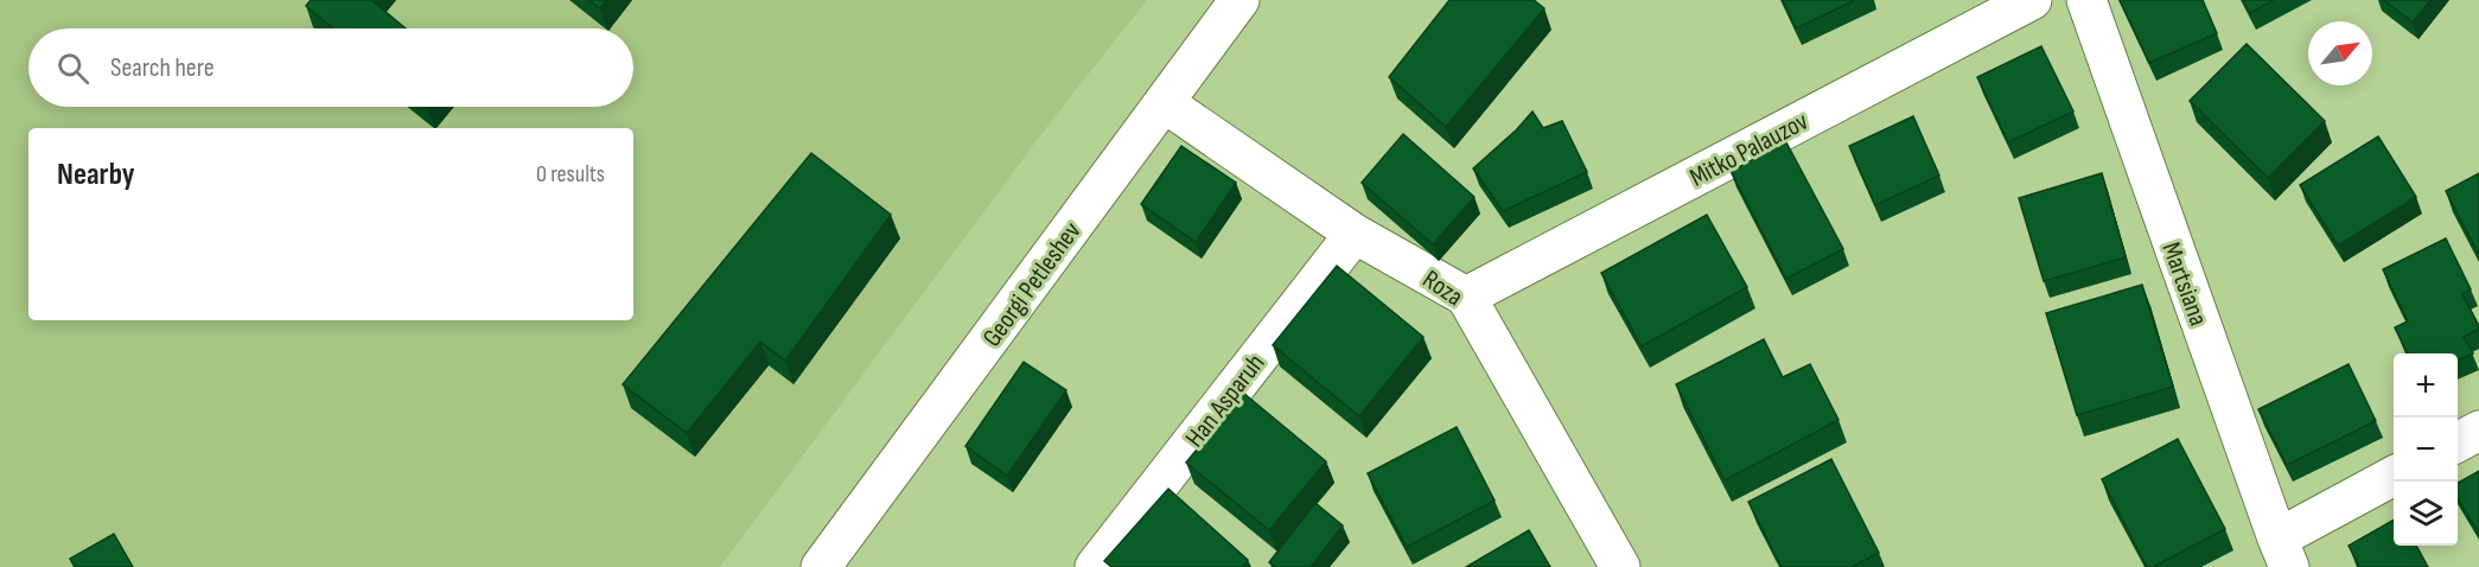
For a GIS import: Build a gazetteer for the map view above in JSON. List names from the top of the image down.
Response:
{
  "streets": {
    "street": [
      "Mitko Palauzov",
      "Georgi Petleshev",
      "Martsiana",
      "Roza",
      "Han Asparuh"
    ]
  },
  "crossings": [
    ["Mitko Palauzov", "Roza"],
    ["Georgi Petleshev", "Roza"],
    ["Roza", "Han Asparuh"]
  ],
  "north": "top right",
  "page": {
    "search": "Search here",
    "heading": ["Nearby", "0 results"],
    "map_buttons": ["+", "−"]
  }
}
